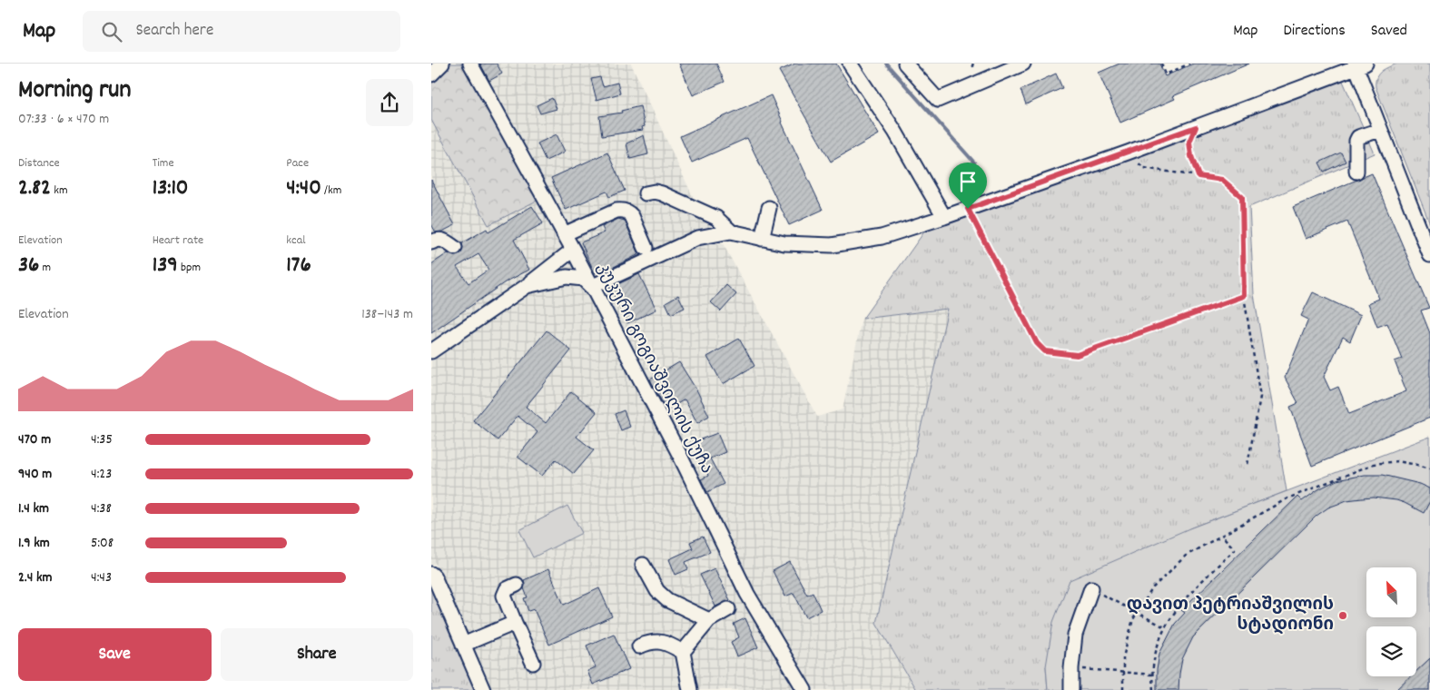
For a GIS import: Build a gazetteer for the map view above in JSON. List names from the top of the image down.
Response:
{
  "streets": {
    "street": ["კუკური გოგიაშვილის ქუჩა"]
  },
  "places": ["დავით პეტრიაშვილის სტადიონი"],
  "north": "top left",
  "page": {
    "header": "Map",
    "search": "Search here",
    "nav": ["Map", "Directions", "Saved"],
    "heading": ["Morning run", "07:33 · 6 × 470 m"],
    "stats": [
      ["Distance", "2.82 km"],
      ["Time", "13:10"],
      ["Pace", "4:40 /km"],
      ["Elevation", "36 m"],
      ["Heart rate", "139 bpm"],
      ["kcal", "176"]
    ],
    "chart": ["Elevation", "138–143 m"],
    "list": [
      {
        "name": "470 m",
        "note": "4:35"
      },
      {
        "name": "940 m",
        "note": "4:23"
      },
      {
        "name": "1.4 km",
        "note": "4:38"
      },
      {
        "name": "1.9 km",
        "note": "5:08"
      },
      {
        "name": "2.4 km",
        "note": "4:43"
      }
    ],
    "buttons": ["Save", "Share"]
  }
}
